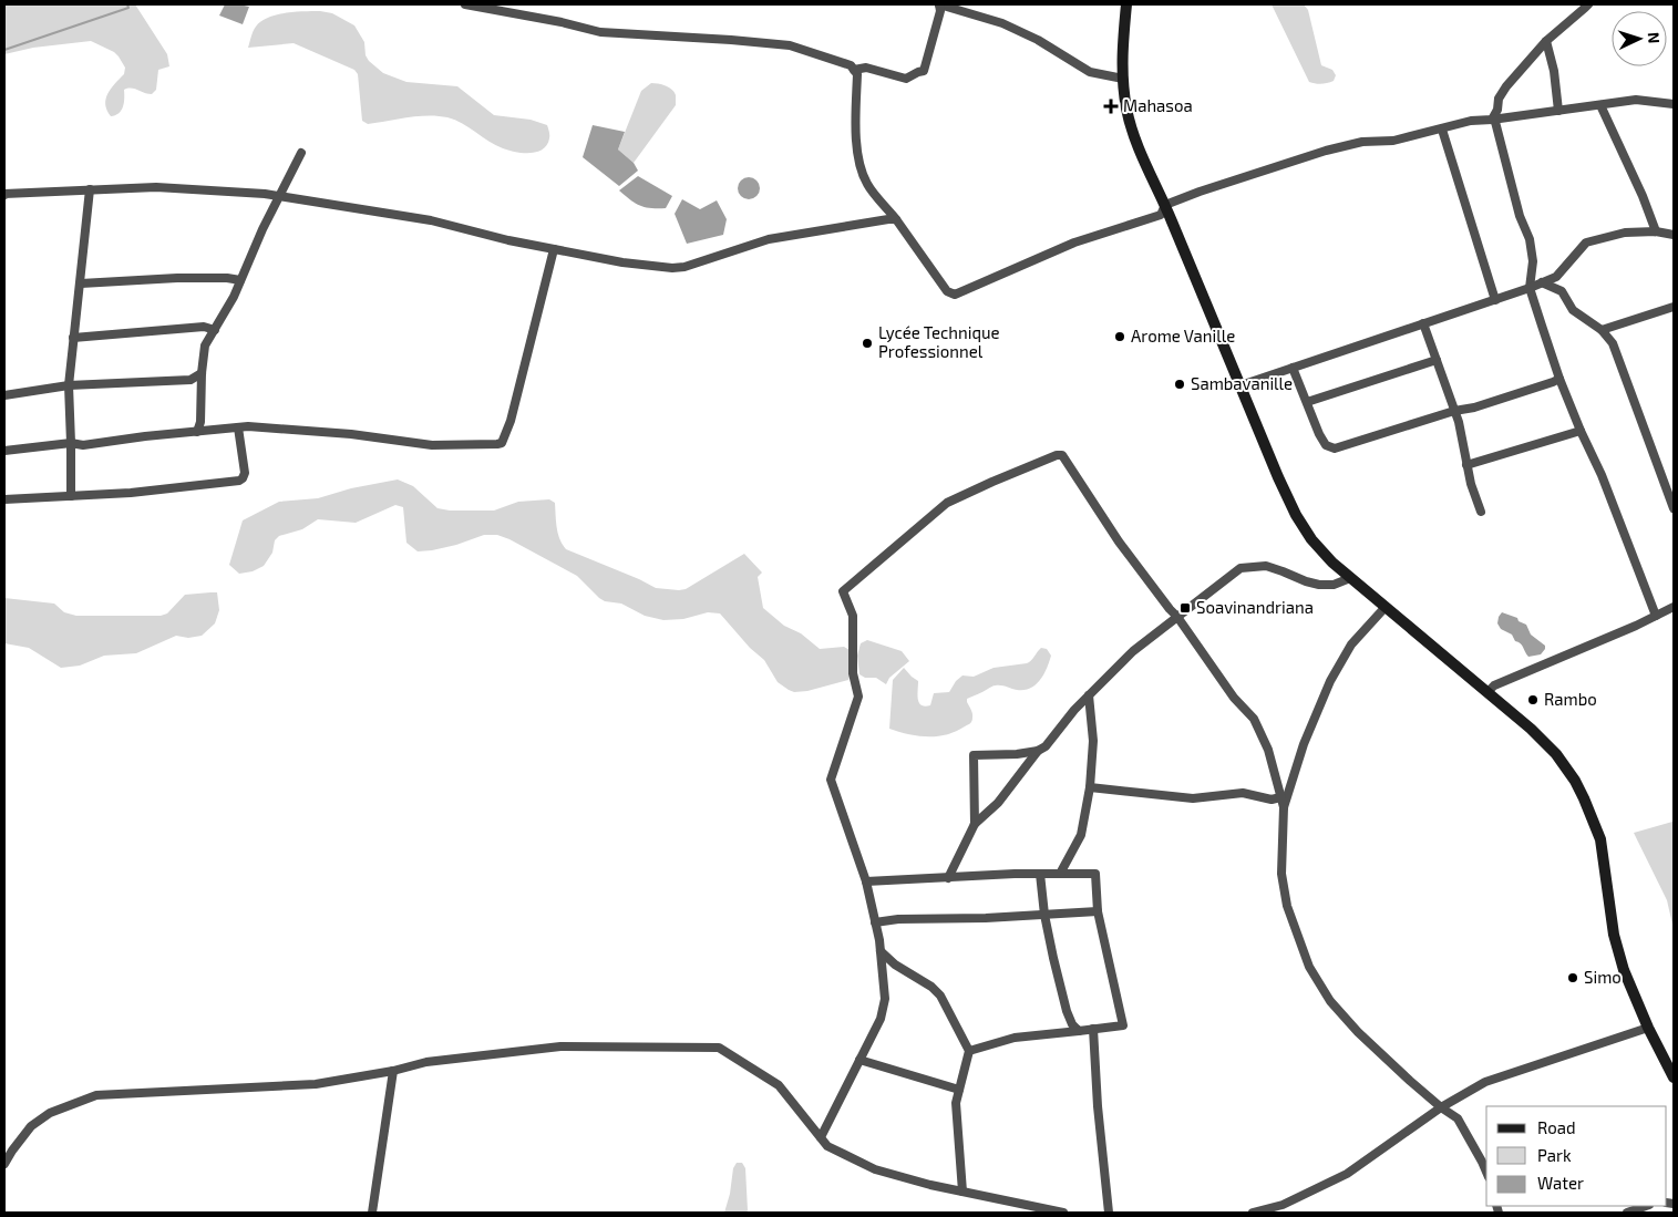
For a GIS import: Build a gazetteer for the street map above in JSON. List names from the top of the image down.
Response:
{
  "places": {
    "health": ["Mahasoa"],
    "other": [
      "Arome Vanille",
      "Lycée Technique Professionnel",
      "Sambavanille",
      "Rambo",
      "Simo"
    ],
    "transit": ["Soavinandriana"]
  },
  "legend": ["Road", "Park", "Water"],
  "north": "right"
}
